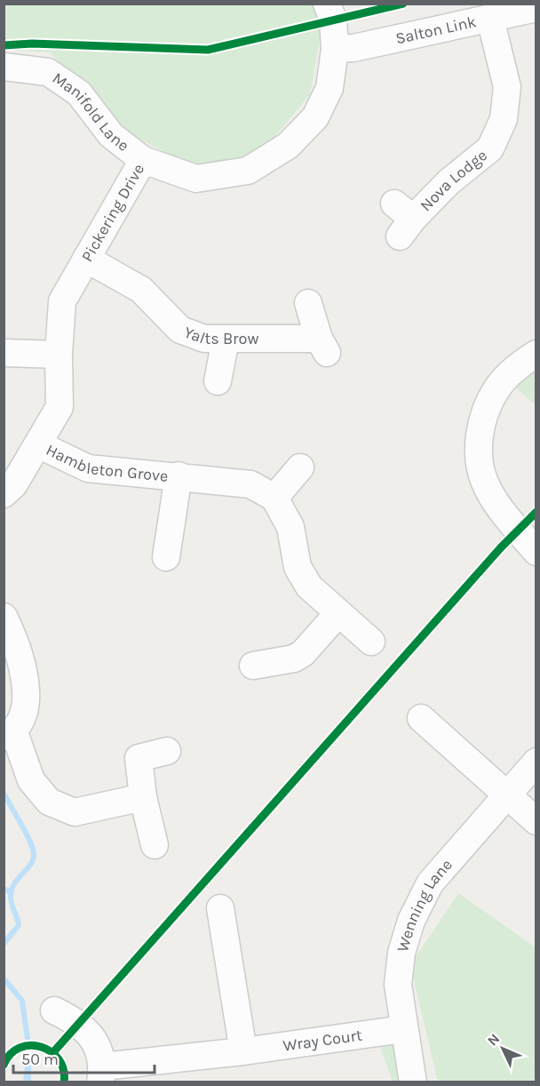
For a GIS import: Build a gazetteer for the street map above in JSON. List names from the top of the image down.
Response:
{
  "streets": {
    "street": [
      "Salton Link",
      "Manifold Lane",
      "Nova Lodge",
      "Pickering Drive",
      "Yalts Brow",
      "Hambleton Grove",
      "Wenning Lane",
      "Wray Court"
    ]
  },
  "crossings": [
    ["Salton Link", "Nova Lodge"],
    ["Salton Link", "Pickering Drive"],
    ["Manifold Lane", "Pickering Drive"],
    ["Pickering Drive", "Yalts Brow"],
    ["Pickering Drive", "Hambleton Grove"],
    ["Wenning Lane", "Wray Court"]
  ],
  "scale_bar": "50 m",
  "north": "top left"
}
